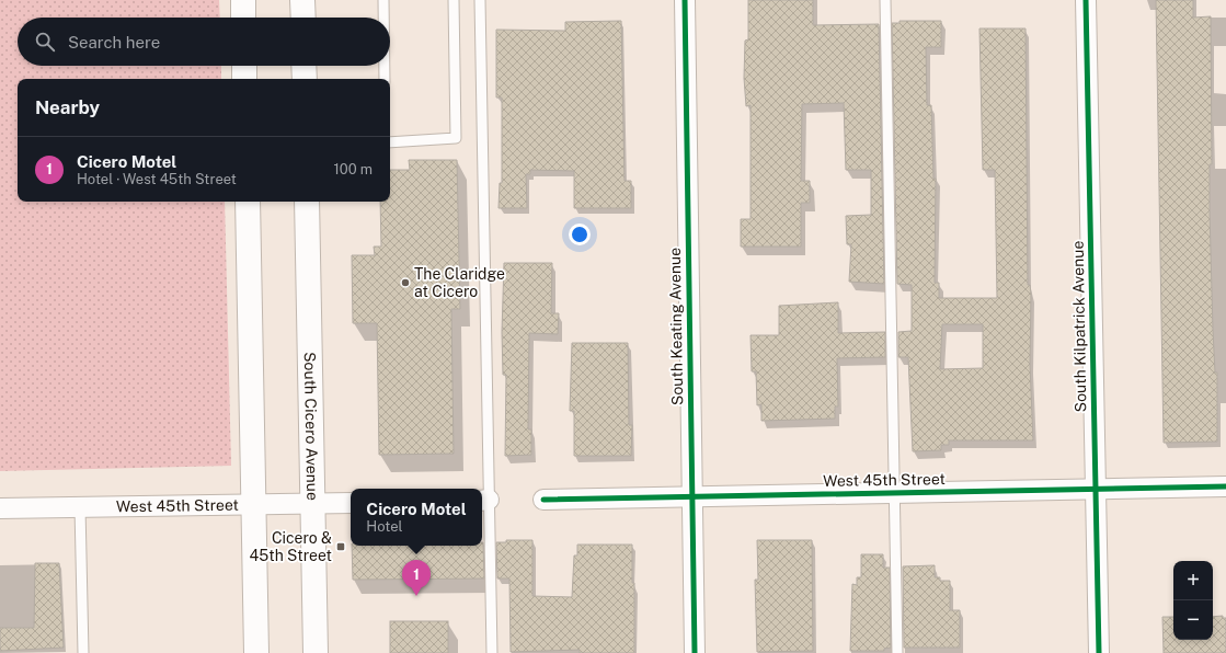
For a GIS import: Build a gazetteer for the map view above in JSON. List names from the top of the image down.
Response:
{
  "streets": {
    "main road": ["South Cicero Avenue"],
    "street": ["South Keating Avenue", "South Kilpatrick Avenue", "West 45th Street"]
  },
  "crossings": [
    ["South Keating Avenue", "West 45th Street"],
    ["South Kilpatrick Avenue", "West 45th Street"],
    ["South Cicero Avenue", "West 45th Street"]
  ],
  "places": {
    "other": ["The Claridge at Cicero"],
    "transit": ["Cicero & 45th Street"]
  },
  "page": {
    "search": "Search here",
    "heading": "Nearby",
    "list": [
      {
        "mark": "1",
        "name": "Cicero Motel",
        "note": "Hotel · West 45th Street",
        "value": "100 m"
      }
    ],
    "popup": ["Cicero Motel", "Hotel"],
    "pins": "1",
    "map_buttons": ["+", "−"]
  }
}
